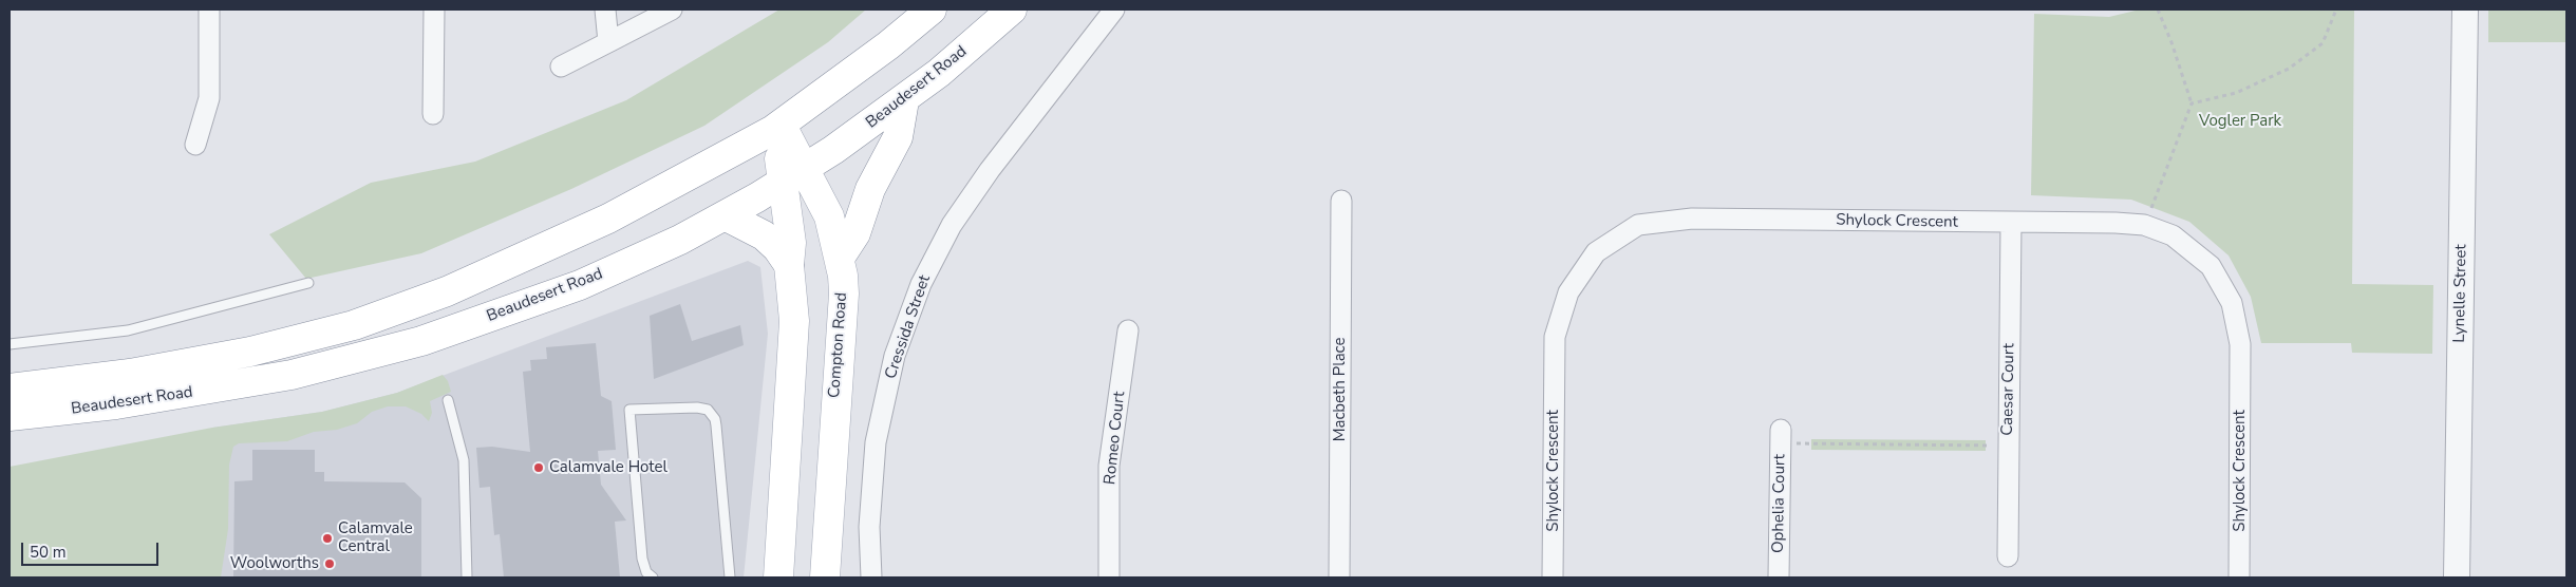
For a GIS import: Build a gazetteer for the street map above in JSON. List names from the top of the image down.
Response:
{
  "streets": {
    "main road": ["Beaudesert Road", "Compton Road"],
    "street": [
      "Shylock Crescent",
      "Lynelle Street",
      "Cressida Street",
      "Macbeth Place",
      "Caesar Court",
      "Romeo Court",
      "Ophelia Court"
    ]
  },
  "crossings": [
    ["Beaudesert Road", "Compton Road"],
    ["Shylock Crescent", "Caesar Court"]
  ],
  "parks": ["Vogler Park"],
  "places": ["Calamvale Hotel", "Calamvale Central", "Woolworths"],
  "scale_bar": "50 m"
}
